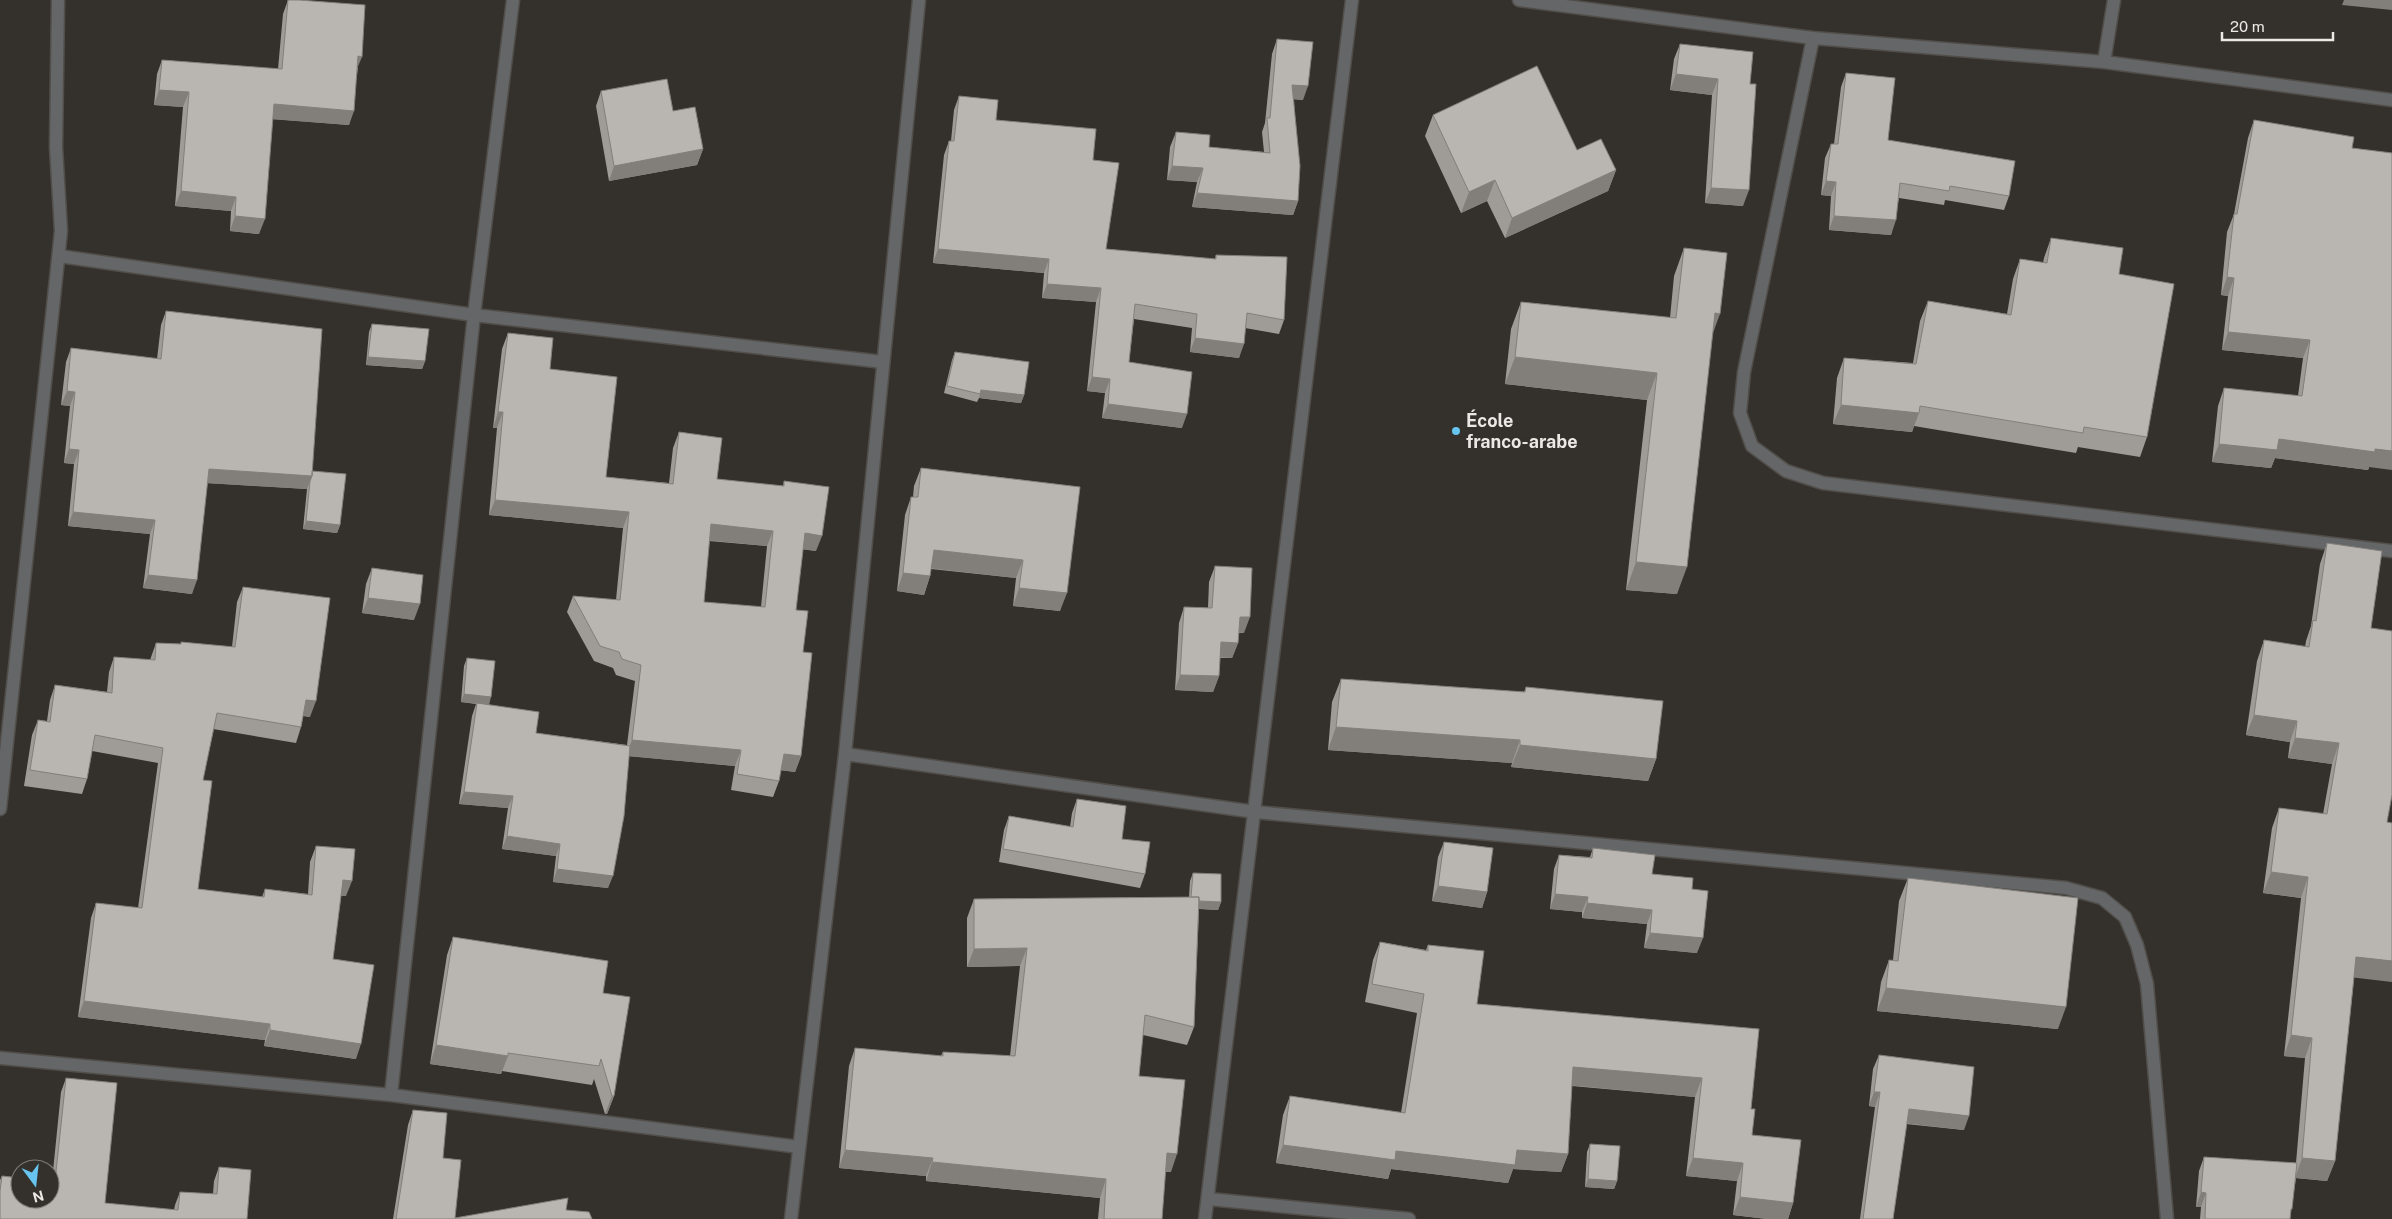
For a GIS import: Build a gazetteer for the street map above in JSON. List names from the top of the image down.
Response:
{
  "places": ["École franco-arabe"],
  "scale_bar": "20 m",
  "north": "bottom"
}
